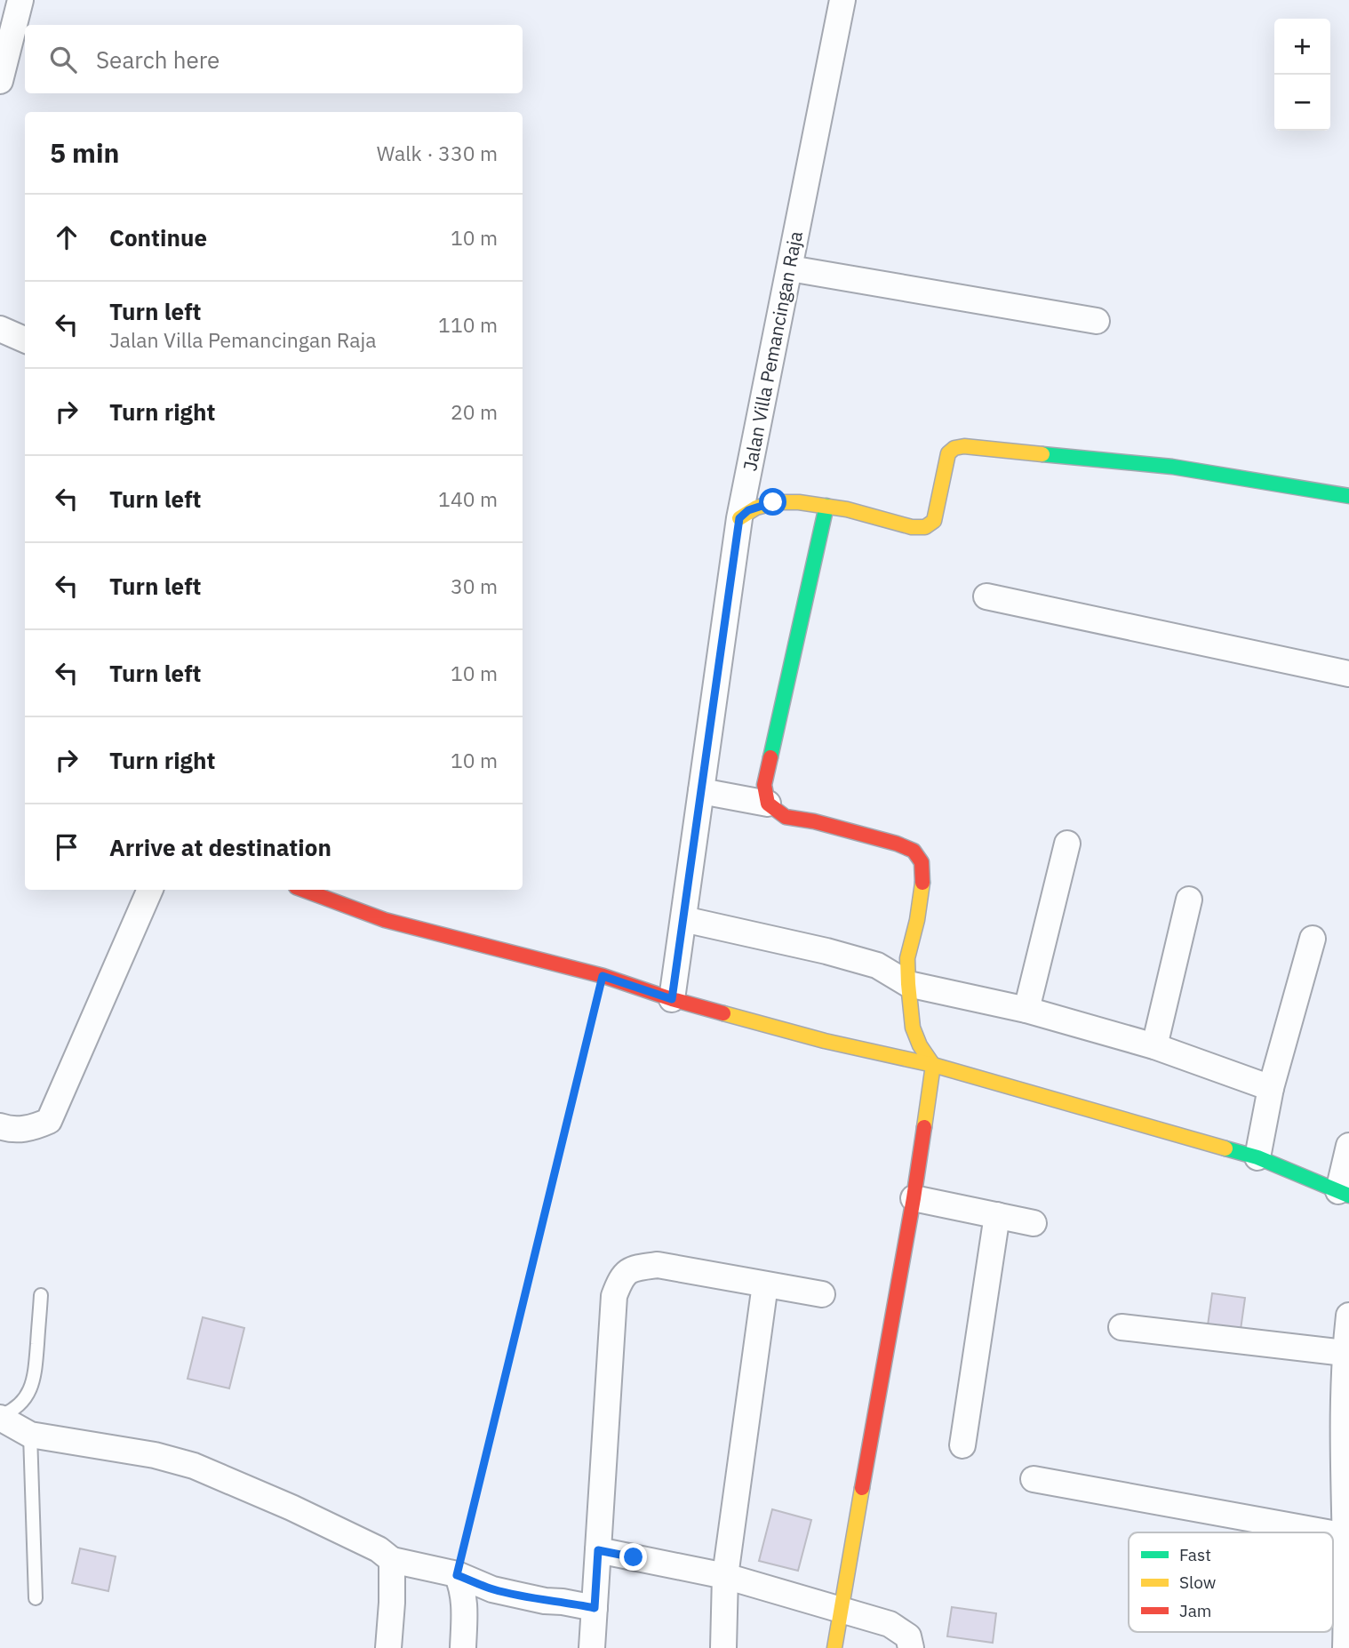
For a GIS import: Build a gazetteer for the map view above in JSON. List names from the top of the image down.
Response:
{
  "streets": {
    "street": ["Jalan Villa Pemancingan Raja"]
  },
  "legend": ["Fast", "Slow", "Jam"],
  "page": {
    "map_buttons": ["+", "−"],
    "search": "Search here",
    "heading": ["5 min", "Walk · 330 m"],
    "list": [
      ["Continue", "10 m"],
      ["Turn left", "Jalan Villa Pemancingan Raja", "110 m"],
      ["Turn right", "20 m"],
      ["Turn left", "140 m"],
      ["Turn left", "30 m"],
      ["Turn left", "10 m"],
      ["Turn right", "10 m"],
      "Arrive at destination"
    ]
  }
}
